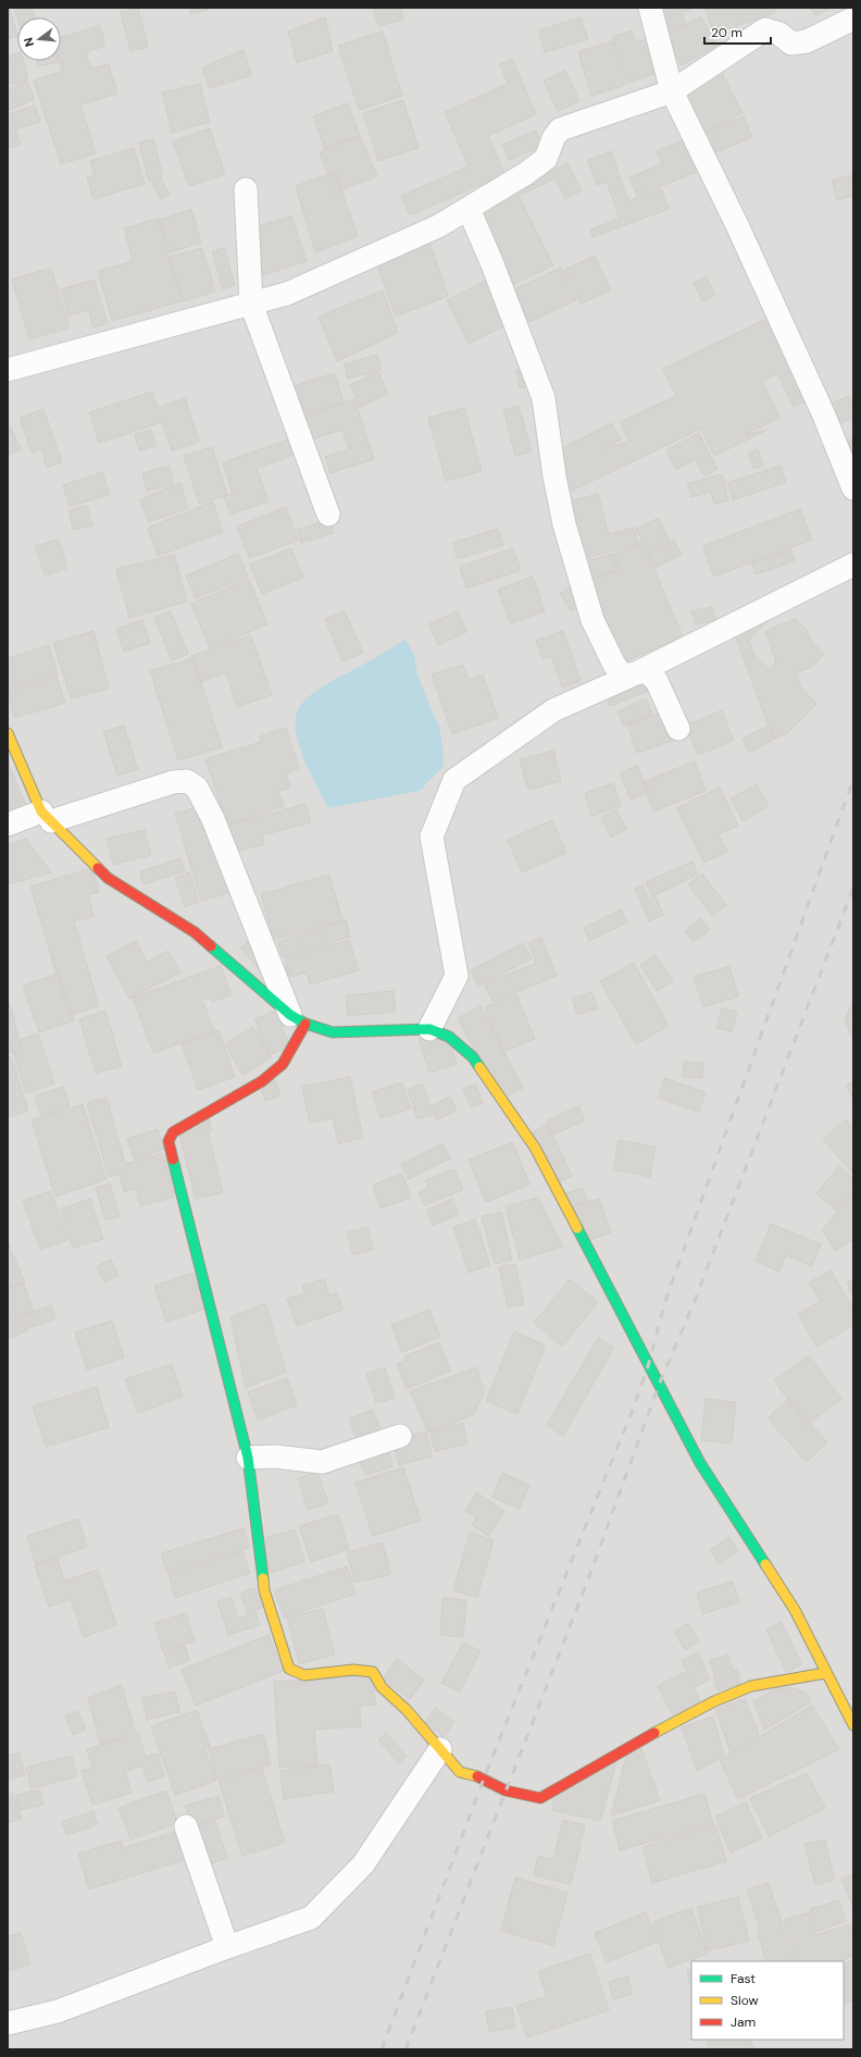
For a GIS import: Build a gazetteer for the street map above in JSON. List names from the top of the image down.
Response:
{
  "legend": ["Fast", "Slow", "Jam"],
  "scale_bar": "20 m",
  "north": "left"
}
